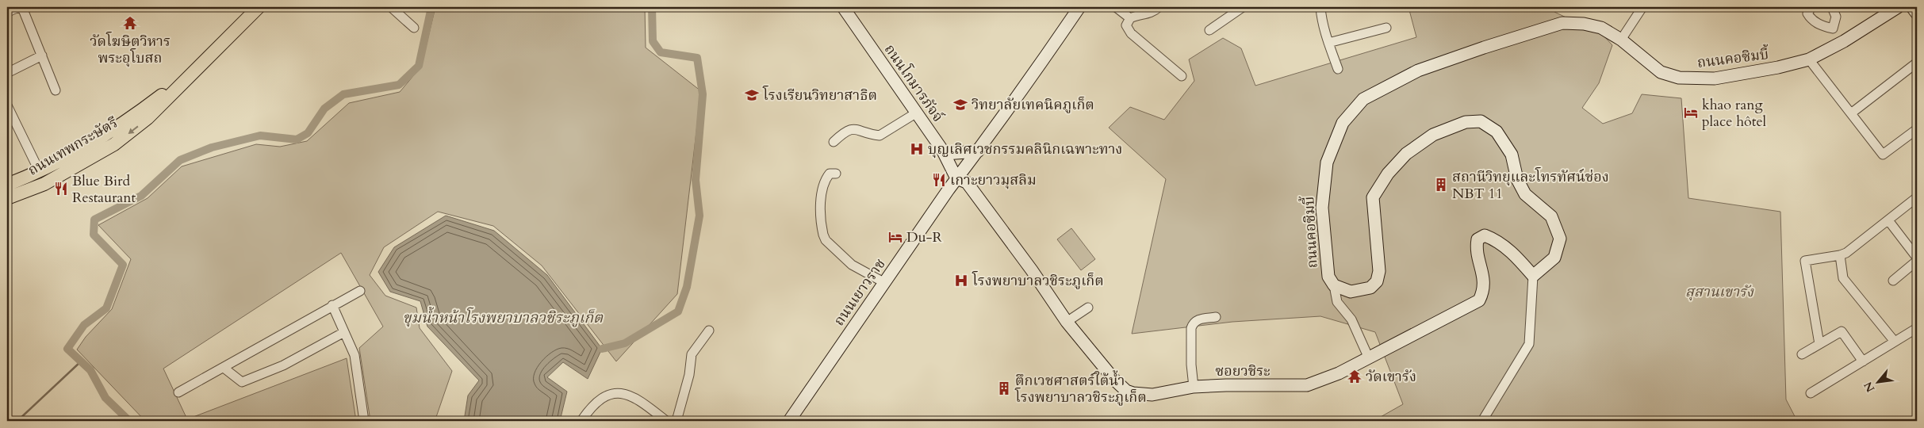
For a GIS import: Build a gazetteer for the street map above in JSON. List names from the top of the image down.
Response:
{
  "streets": {
    "main road": ["ถนนเทพกระษัตรี"],
    "street": [
      "ถนนคอซิมบี้",
      "ถนนโกมารภัจจ์",
      "ถนนเยาวราช",
      "ซอยวชิระ"
    ]
  },
  "crossings": [
    ["ถนนโกมารภัจจ์", "ถนนเยาวราช"],
    ["ถนนโกมารภัจจ์", "ซอยวชิระ"],
    ["ถนนเยาวราช", "ซอยวชิระ"]
  ],
  "water": ["ขุมน้ำหน้าโรงพยาบาลวชิระภูเก็ต"],
  "parks": ["สุสานเขารัง"],
  "places": {
    "temple": ["วัดโฆษิตวิหาร พระอุโบสถ", "วัดเขารัง"],
    "school or university": ["โรงเรียนวิทยาสาธิต", "วิทยาลัยเทคนิคภูเก็ต"],
    "hotel": ["khao rang place hôtel", "Du-R"],
    "hospital": ["บุญเลิศเวชกรรมคลินิกเฉพาะทาง", "โรงพยาบาลวชิระภูเก็ต"],
    "restaurant": ["เกาะยาวมุสลิม", "Blue Bird Restaurant"],
    "building": ["สถานีวิทยุและโทรทัศน์ช่อง NBT 11", "ตึกเวชศาสตร์ใต้น้ำ โรงพยาบาลวชิระภูเก็ต"]
  },
  "north": "bottom left"
}
